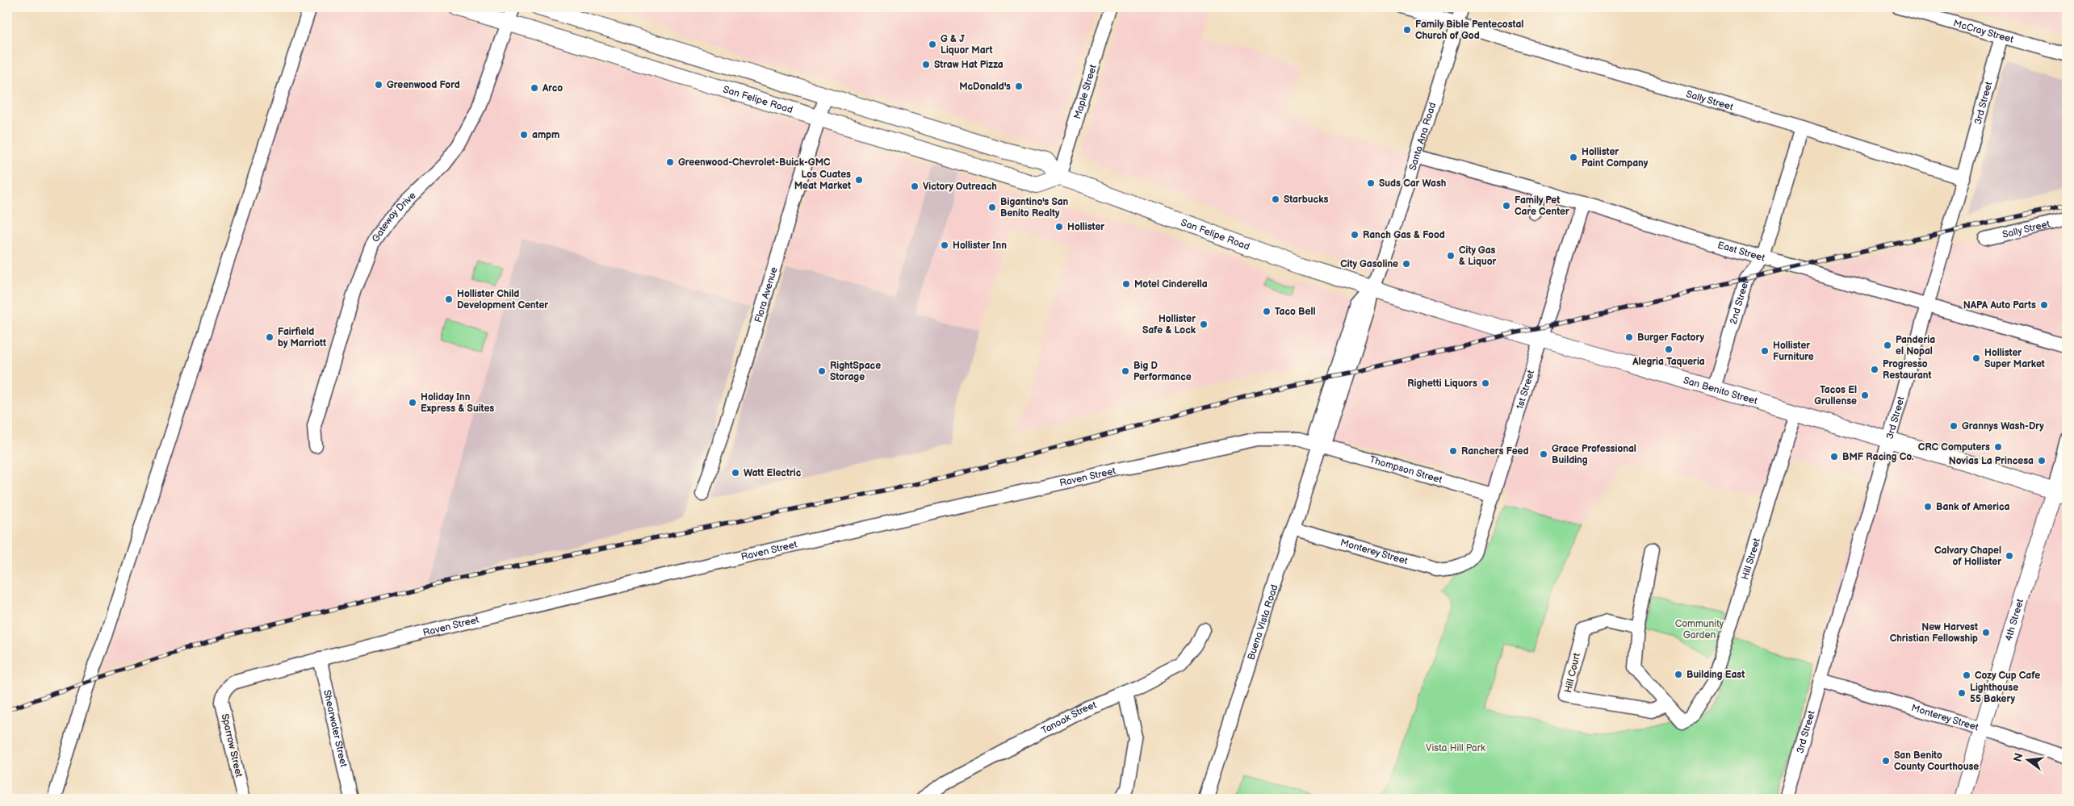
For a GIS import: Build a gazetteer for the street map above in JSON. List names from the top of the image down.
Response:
{
  "streets": {
    "main road": ["San Felipe Road", "San Benito Street", "4th Street"],
    "street": [
      "McCray Street",
      "Maple Street",
      "Sally Street",
      "3rd Street",
      "Santa Ana Road",
      "Gateway Drive",
      "East Street",
      "Flora Avenue",
      "2nd Street",
      "1st Street",
      "Thompson Street",
      "Raven Street",
      "Monterey Street",
      "Hill Street",
      "Buena Vista Road",
      "Hill Court",
      "Tanoak Street",
      "Shearwater Street",
      "Sparrow Street"
    ]
  },
  "crossings": [
    ["McCray Street", "3rd Street"],
    ["Maple Street", "San Felipe Road"],
    ["San Felipe Road", "Santa Ana Road"],
    ["San Felipe Road", "Gateway Drive"],
    ["San Felipe Road", "Flora Avenue"],
    ["San Felipe Road", "San Benito Street"],
    ["San Felipe Road", "Buena Vista Road"],
    ["Sally Street", "3rd Street"],
    ["Sally Street", "Santa Ana Road"],
    ["Sally Street", "2nd Street"],
    ["3rd Street", "East Street"],
    ["3rd Street", "San Benito Street"],
    ["3rd Street", "Monterey Street"],
    ["Santa Ana Road", "East Street"],
    ["Santa Ana Road", "San Benito Street"],
    ["Santa Ana Road", "Buena Vista Road"],
    ["East Street", "2nd Street"],
    ["East Street", "1st Street"],
    ["2nd Street", "San Benito Street"],
    ["1st Street", "San Benito Street"],
    ["1st Street", "Thompson Street"],
    ["1st Street", "Monterey Street"],
    ["San Benito Street", "Hill Street"],
    ["San Benito Street", "4th Street"],
    ["San Benito Street", "Buena Vista Road"],
    ["Thompson Street", "Raven Street"],
    ["Thompson Street", "Buena Vista Road"],
    ["Raven Street", "Buena Vista Road"],
    ["Raven Street", "Shearwater Street"],
    ["Raven Street", "Sparrow Street"],
    ["Monterey Street", "4th Street"],
    ["Monterey Street", "Buena Vista Road"],
    ["Hill Street", "Hill Court"]
  ],
  "parks": ["Community Garden", "Vista Hill Park"],
  "places": [
    "Family Bible Pentecostal Church of God",
    "G & J Liquor Mart",
    "Straw Hat Pizza",
    "Greenwood Ford",
    "McDonald's",
    "Arco",
    "ampm",
    "Hollister Paint Company",
    "Greenwood-Chevrolet-Buick-GMC",
    "Los Cuates Meat Market",
    "Suds Car Wash",
    "Victory Outreach",
    "Starbucks",
    "Family Pet Care Center",
    "Bigantino's San Benito Realty",
    "Hollister",
    "Ranch Gas & Food",
    "Hollister Inn",
    "City Gas & Liquor",
    "City Gasoline",
    "Motel Cinderella",
    "Hollister Child Development Center",
    "NAPA Auto Parts",
    "Taco Bell",
    "Hollister Safe & Lock",
    "Fairfield by Marriott",
    "Burger Factory",
    "Panderia el Nopal",
    "Alegria Taqueria",
    "Hollister Furniture",
    "Hollister Super Market",
    "Progresso Restaurant",
    "RightSpace Storage",
    "Big D Performance",
    "Righetti Liquors",
    "Tacos El Grullense",
    "Holiday Inn Express & Suites",
    "Grannys Wash-Dry",
    "CRC Computers",
    "Ranchers Feed",
    "Grace Professional Building",
    "BMF Racing Co.",
    "Novias La Princesa",
    "Watt Electric",
    "Bank of America",
    "Calvary Chapel of Hollister",
    "New Harvest Christian Fellowship",
    "Building East",
    "Cozy Cup Cafe",
    "Lighthouse 55 Bakery",
    "San Benito County Courthouse"
  ],
  "north": "left"
}
